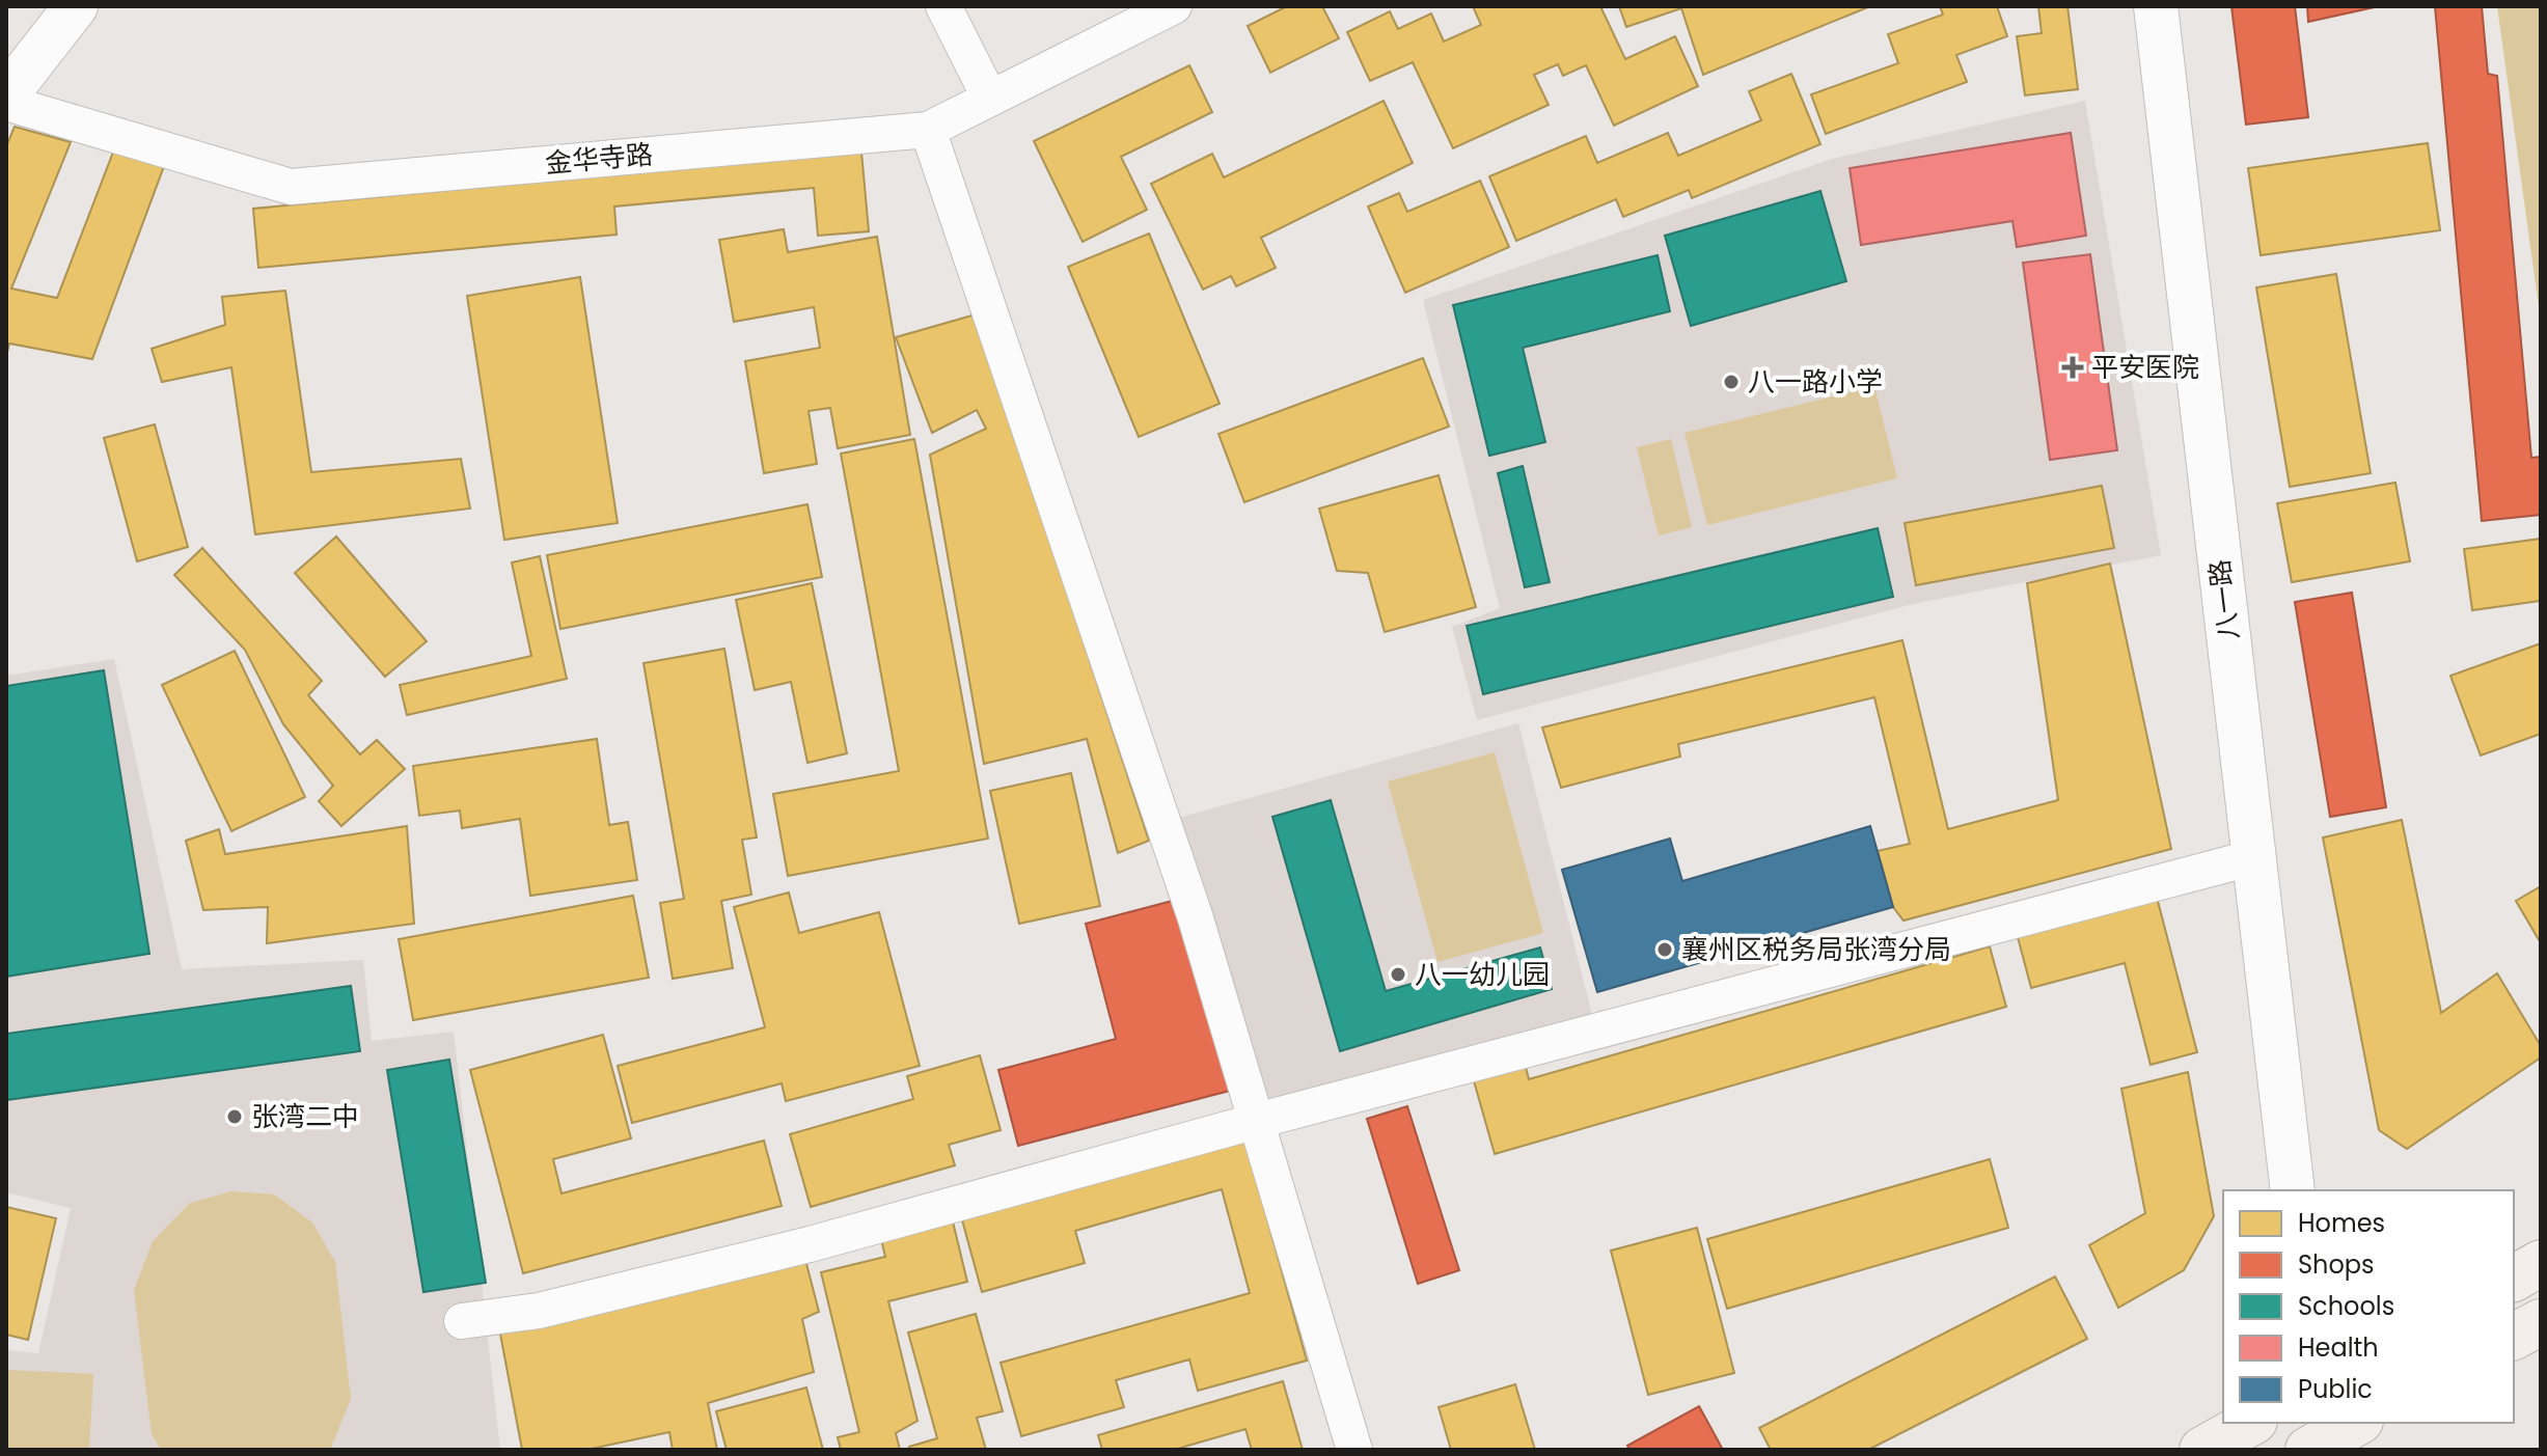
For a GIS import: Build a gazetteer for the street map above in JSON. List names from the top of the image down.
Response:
{
  "streets": {
    "street": ["金华寺路", "八一路"]
  },
  "places": {
    "health": ["平安医院"],
    "other": [
      "八一路小学",
      "襄州区税务局张湾分局",
      "八一幼儿园",
      "张湾二中"
    ]
  },
  "legend": [
    "Homes",
    "Shops",
    "Schools",
    "Health",
    "Public"
  ]
}
